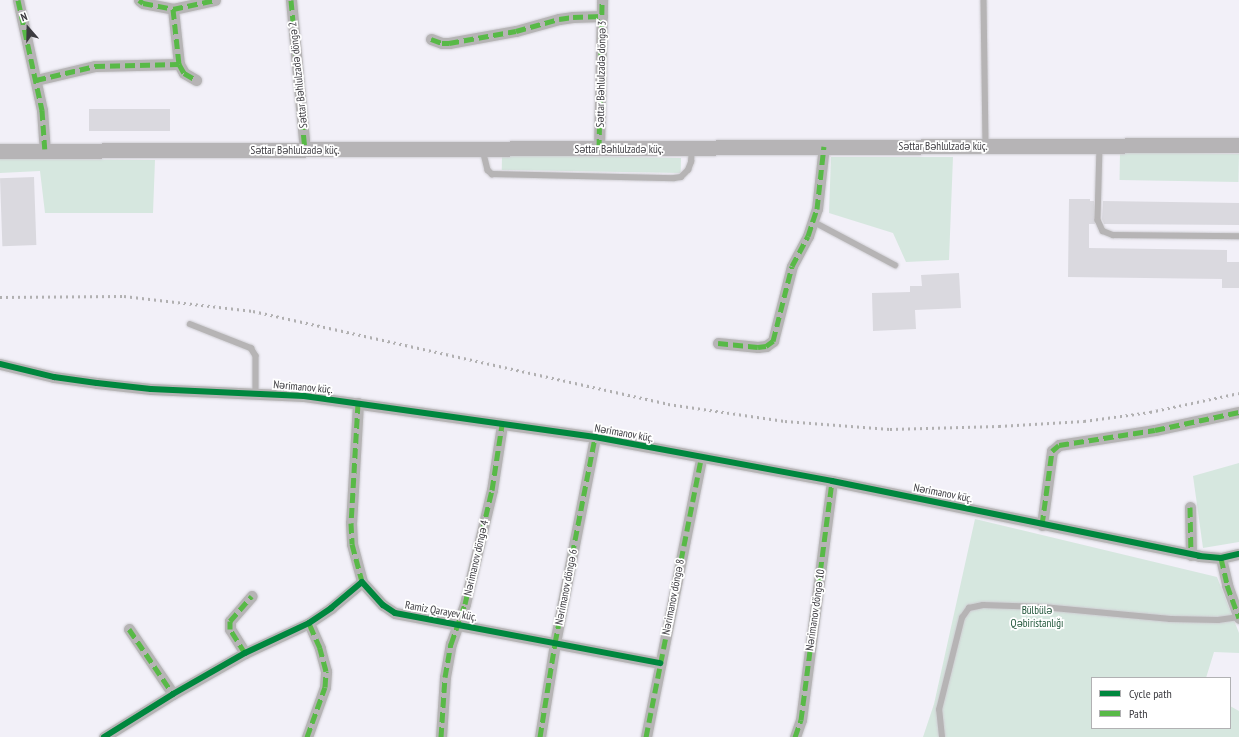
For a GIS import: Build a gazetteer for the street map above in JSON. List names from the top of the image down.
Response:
{
  "streets": {
    "main road": ["Səttar Bəhlulzadə küç."],
    "street": [
      "Səttar Bəhlulzadə döngə 3",
      "Səttar Bəhlulzadə döngə 2",
      "Nərimanov küç.",
      "Nərimanov döngə 4",
      "Nərimanov döngə 6",
      "Nərimanov döngə 8",
      "Nərimanov döngə 10",
      "Ramiz Qarayev küç."
    ]
  },
  "crossings": [
    ["Səttar Bəhlulzadə döngə 3", "Səttar Bəhlulzadə küç."],
    ["Səttar Bəhlulzadə döngə 2", "Səttar Bəhlulzadə küç."],
    ["Nərimanov küç.", "Nərimanov döngə 4"],
    ["Nərimanov küç.", "Nərimanov döngə 6"],
    ["Nərimanov küç.", "Nərimanov döngə 8"],
    ["Nərimanov küç.", "Nərimanov döngə 10"],
    ["Nərimanov döngə 4", "Ramiz Qarayev küç."],
    ["Nərimanov döngə 6", "Ramiz Qarayev küç."],
    ["Nərimanov döngə 8", "Ramiz Qarayev küç."]
  ],
  "parks": ["Bülbülə Qəbiristanlığı"],
  "legend": ["Cycle path", "Path"],
  "north": "top"
}
